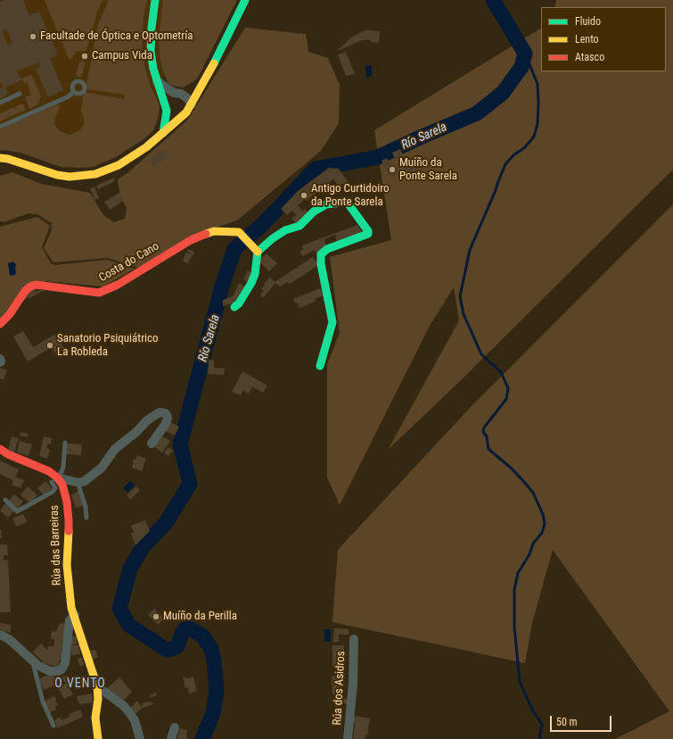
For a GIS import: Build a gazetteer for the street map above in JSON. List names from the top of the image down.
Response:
{
  "streets": {
    "street": ["Costa do Cano", "Rúa das Barreiras", "Rúa dos Asidros"]
  },
  "districts": ["O VENTO"],
  "water": ["Río Sarela"],
  "places": [
    "Facultade de Óptica e Optometría",
    "Campus Vida",
    "Muíño da Ponte Sarela",
    "Antigo Curtidoiro da Ponte Sarela",
    "Sanatorio Psiquiátrico La Robleda",
    "Muíño da Perilla"
  ],
  "legend": ["Fluido", "Lento", "Atasco"],
  "scale_bar": "50 m"
}
